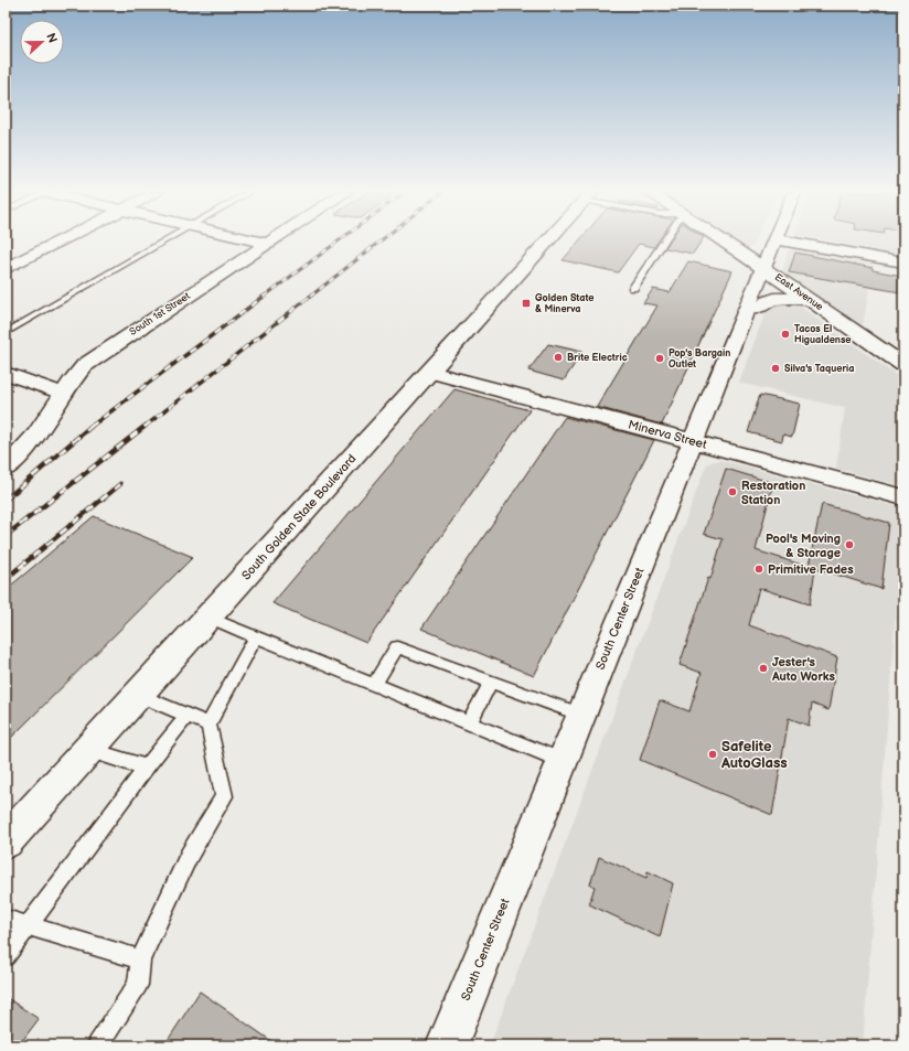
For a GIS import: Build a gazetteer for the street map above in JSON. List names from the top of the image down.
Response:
{
  "streets": {
    "street": [
      "East Avenue",
      "South 1st Street",
      "Minerva Street",
      "South Golden State Boulevard",
      "South Center Street"
    ]
  },
  "crossings": [
    ["East Avenue", "South Center Street"],
    ["Minerva Street", "South Golden State Boulevard"],
    ["Minerva Street", "South Center Street"]
  ],
  "places": {
    "transit": ["Golden State & Minerva"],
    "other": [
      "Tacos El Higualdense",
      "Brite Electric",
      "Pop's Bargain Outlet",
      "Silva's Taqueria",
      "Restoration Station",
      "Pool's Moving & Storage",
      "Primitive Fades",
      "Jester's Auto Works",
      "Safelite AutoGlass"
    ]
  },
  "north": "right"
}
